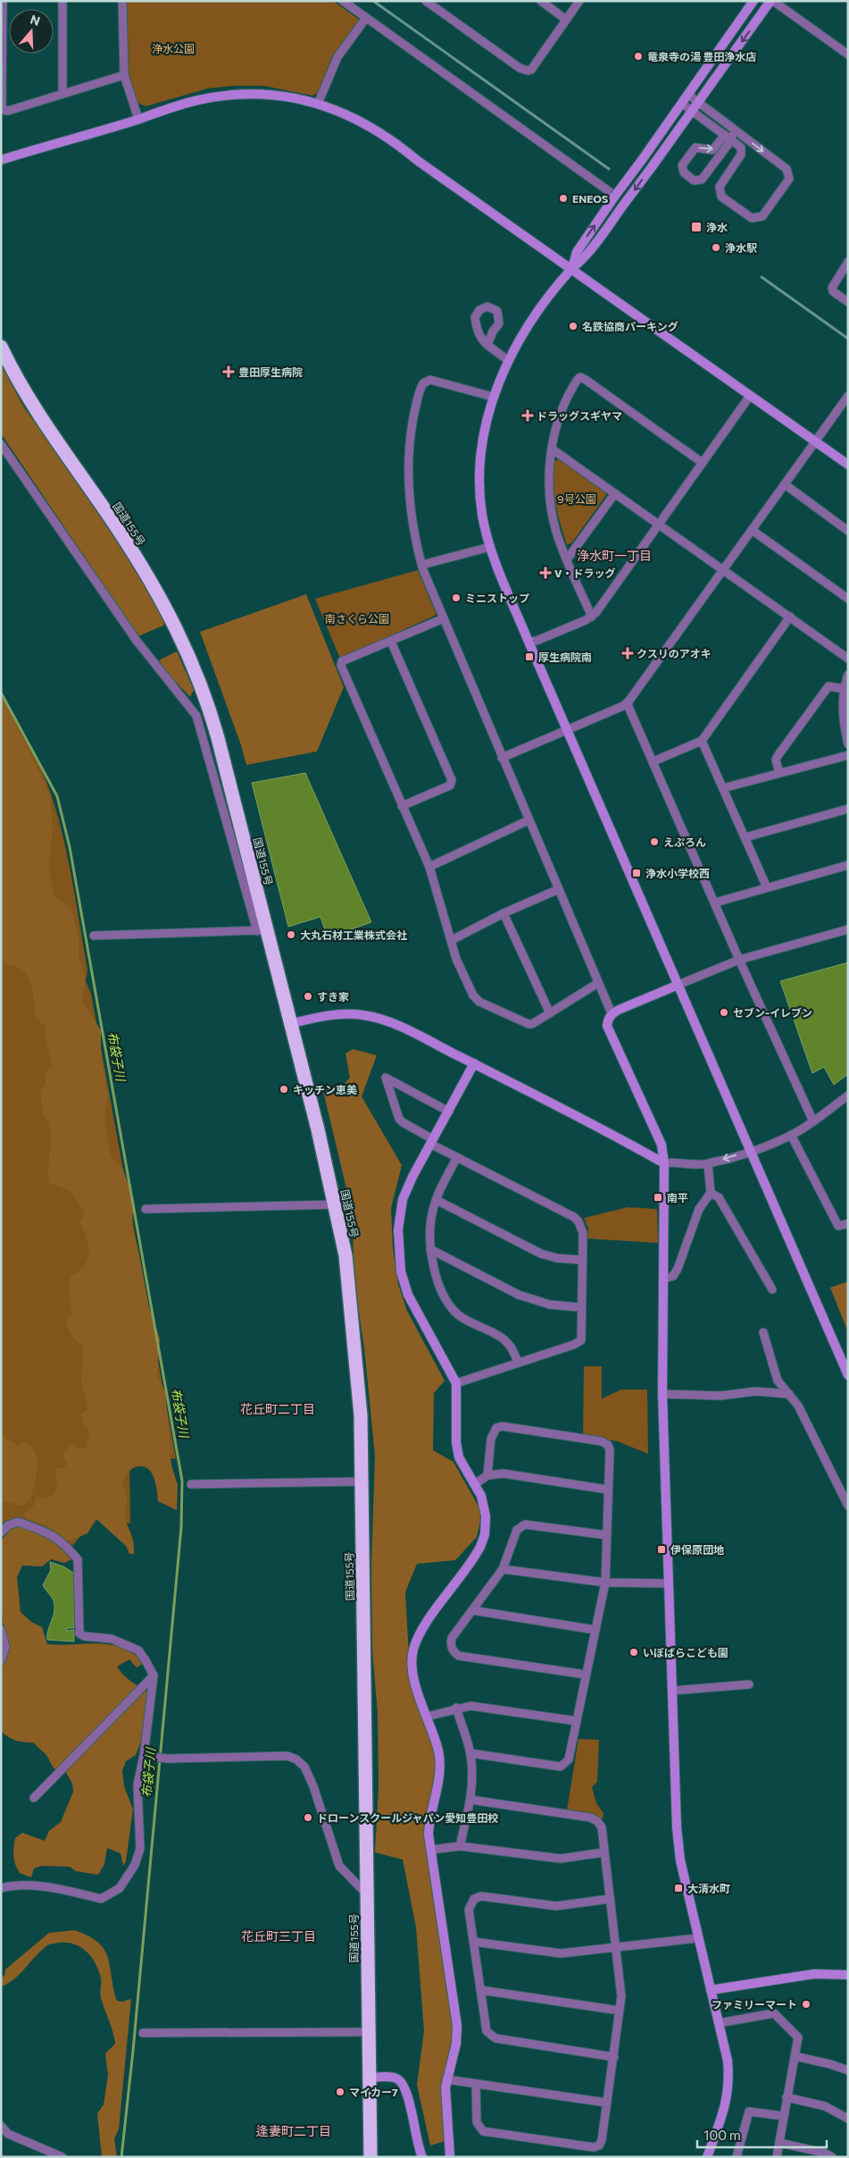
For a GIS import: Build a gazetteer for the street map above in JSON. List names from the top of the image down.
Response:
{
  "streets": {
    "highway": ["国道155号"]
  },
  "districts": [
    "浄水町一丁目",
    "花丘町二丁目",
    "花丘町三丁目",
    "逢妻町二丁目"
  ],
  "water": ["布袋子川"],
  "parks": ["浄水公園", "9号公園", "南さくら公園"],
  "places": {
    "other": [
      "竜泉寺の湯 豊田浄水店",
      "ENEOS",
      "浄水駅",
      "名鉄協商パーキング",
      "ミニストップ",
      "えぷろん",
      "大丸石材工業株式会社",
      "すき家",
      "セブン-イレブン",
      "キッチン恵美",
      "いぼばらこども園",
      "ドローンスクールジャパン愛知豊田校",
      "ファミリーマート",
      "マイカー7"
    ],
    "transit": [
      "浄水",
      "厚生病院南",
      "浄水小学校西",
      "南平",
      "伊保原団地",
      "大清水町"
    ],
    "health": [
      "豊田厚生病院",
      "ドラッグスギヤマ",
      "V・ドラッグ",
      "クスリのアオキ"
    ]
  },
  "scale_bar": "100 m",
  "north": "top"
}
